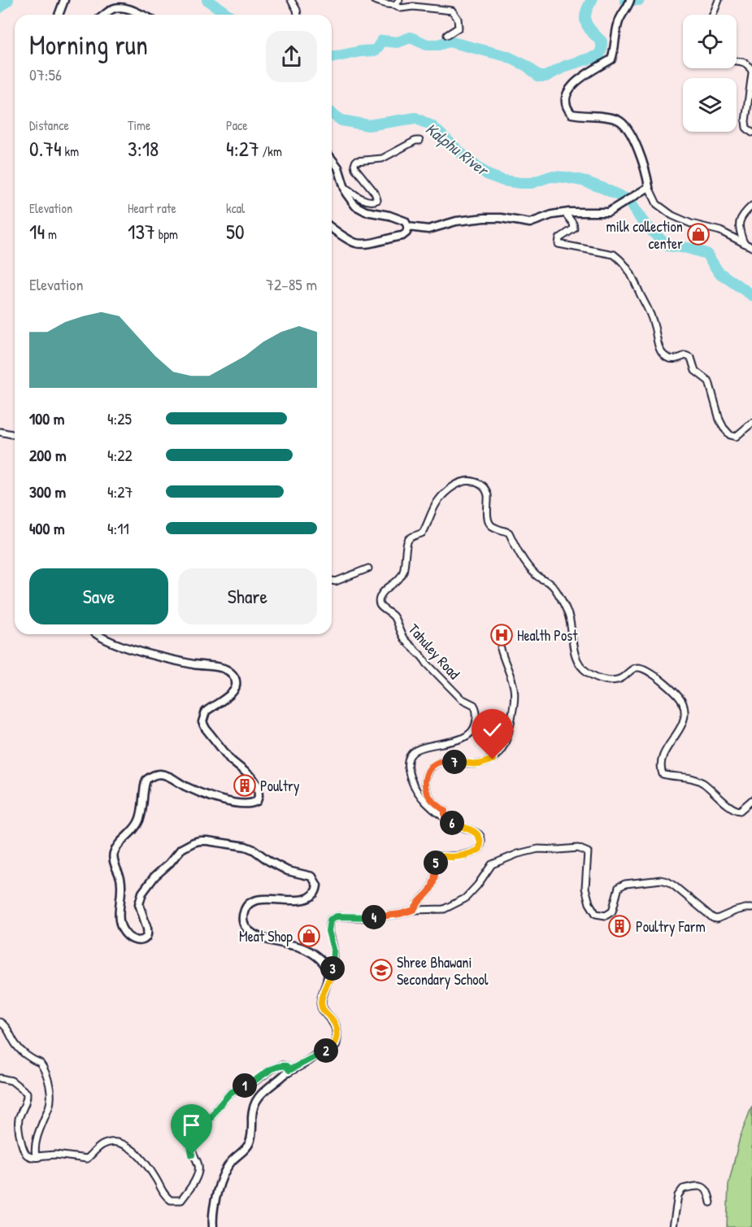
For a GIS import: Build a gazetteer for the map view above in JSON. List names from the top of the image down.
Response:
{
  "streets": {
    "street": ["Tahuley Road"]
  },
  "water": ["Kalphu River"],
  "places": {
    "shop": ["milk collection center", "Meat Shop"],
    "hospital": ["Health Post"],
    "building": ["Poultry", "Poultry Farm"],
    "school or university": ["Shree Bhawani Secondary School"]
  },
  "page": {
    "heading": ["Morning run", "07:56"],
    "stats": [
      ["Distance", "0.74 km"],
      ["Time", "3:18"],
      ["Pace", "4:27 /km"],
      ["Elevation", "14 m"],
      ["Heart rate", "137 bpm"],
      ["kcal", "50"]
    ],
    "chart": ["Elevation", "72–85 m"],
    "list": [
      {
        "name": "100 m",
        "note": "4:25"
      },
      {
        "name": "200 m",
        "note": "4:22"
      },
      {
        "name": "300 m",
        "note": "4:27"
      },
      {
        "name": "400 m",
        "note": "4:11"
      }
    ],
    "buttons": ["Save", "Share"],
    "pins": [
      "7",
      "6",
      "5",
      "4",
      "3",
      "2",
      "1"
    ]
  }
}
